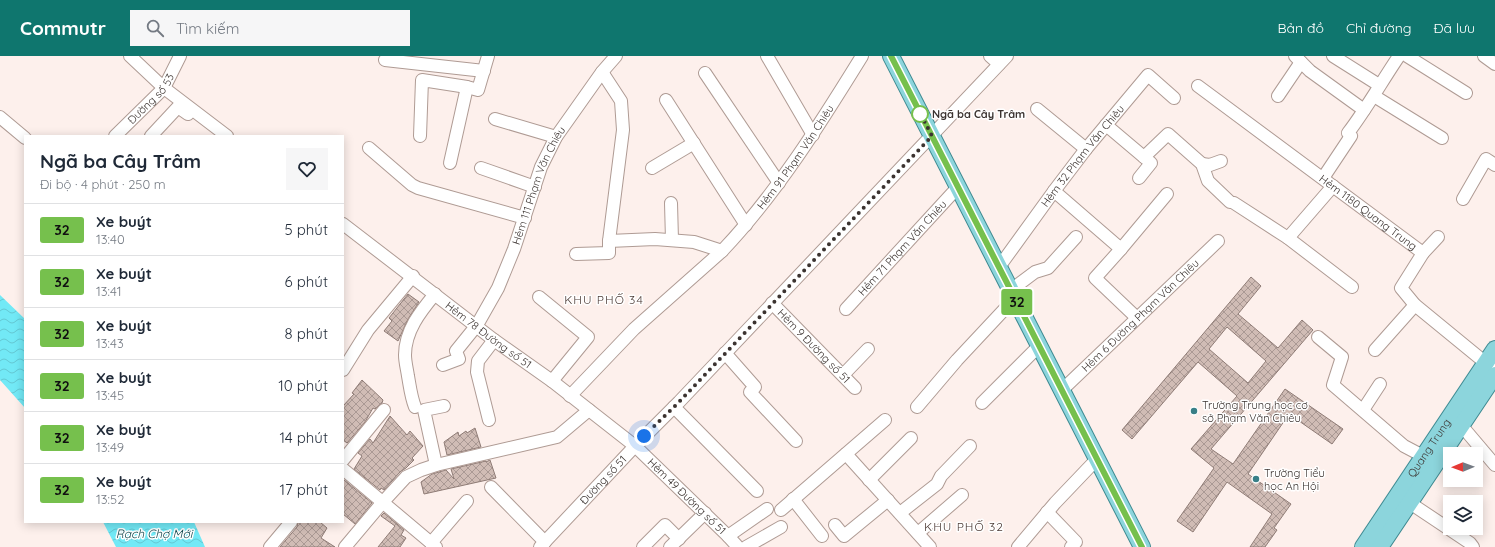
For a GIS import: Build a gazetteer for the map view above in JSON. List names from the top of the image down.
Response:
{
  "streets": {
    "main road": ["Quang Trung"],
    "street": [
      "Đường số 53",
      "Hẻm 91 Phạm Văn Chiêu",
      "Hẻm 32 Phạm Văn Chiêu",
      "Hẻm 111 Phạm Văn Chiêu",
      "Hẻm 1180 Quang Trung",
      "Hẻm 71 Phạm Văn Chiêu",
      "Hẻm 6 Đường Phạm Văn Chiêu",
      "Hẻm 78 Đường số 51",
      "Hẻm 9 Đường số 51",
      "Đường số 51",
      "Hẻm 49 Đường số 51"
    ]
  },
  "crossings": [
    ["Hẻm 91 Phạm Văn Chiêu", "Hẻm 78 Đường số 51"],
    ["Hẻm 111 Phạm Văn Chiêu", "Hẻm 78 Đường số 51"],
    ["Hẻm 1180 Quang Trung", "Quang Trung"],
    ["Hẻm 78 Đường số 51", "Đường số 51"],
    ["Hẻm 78 Đường số 51", "Hẻm 49 Đường số 51"],
    ["Hẻm 9 Đường số 51", "Đường số 51"],
    ["Đường số 51", "Hẻm 49 Đường số 51"]
  ],
  "districts": ["KHU PHỐ 34", "KHU PHỐ 32"],
  "water": ["Rạch Chợ Mới"],
  "places": ["Ngã ba Cây Trâm", "Trường Trung học cơ sở Phạm Văn Chiêu", "Trường Tiểu học An Hội"],
  "lines": ["bus line 32"],
  "north": "left",
  "page": {
    "header": "Commutr",
    "search": "Tìm kiếm",
    "nav": ["Bản đồ", "Chỉ đường", "Đã lưu"],
    "on_map": "32",
    "heading": ["Ngã ba Cây Trâm", "Đi bộ · 4 phút · 250 m"],
    "list": [
      {
        "mark": "32",
        "name": "Xe buýt",
        "note": "13:40",
        "value": "5 phút"
      },
      {
        "mark": "32",
        "name": "Xe buýt",
        "note": "13:41",
        "value": "6 phút"
      },
      {
        "mark": "32",
        "name": "Xe buýt",
        "note": "13:43",
        "value": "8 phút"
      },
      {
        "mark": "32",
        "name": "Xe buýt",
        "note": "13:45",
        "value": "10 phút"
      },
      {
        "mark": "32",
        "name": "Xe buýt",
        "note": "13:49",
        "value": "14 phút"
      },
      {
        "mark": "32",
        "name": "Xe buýt",
        "note": "13:52",
        "value": "17 phút"
      }
    ]
  }
}
